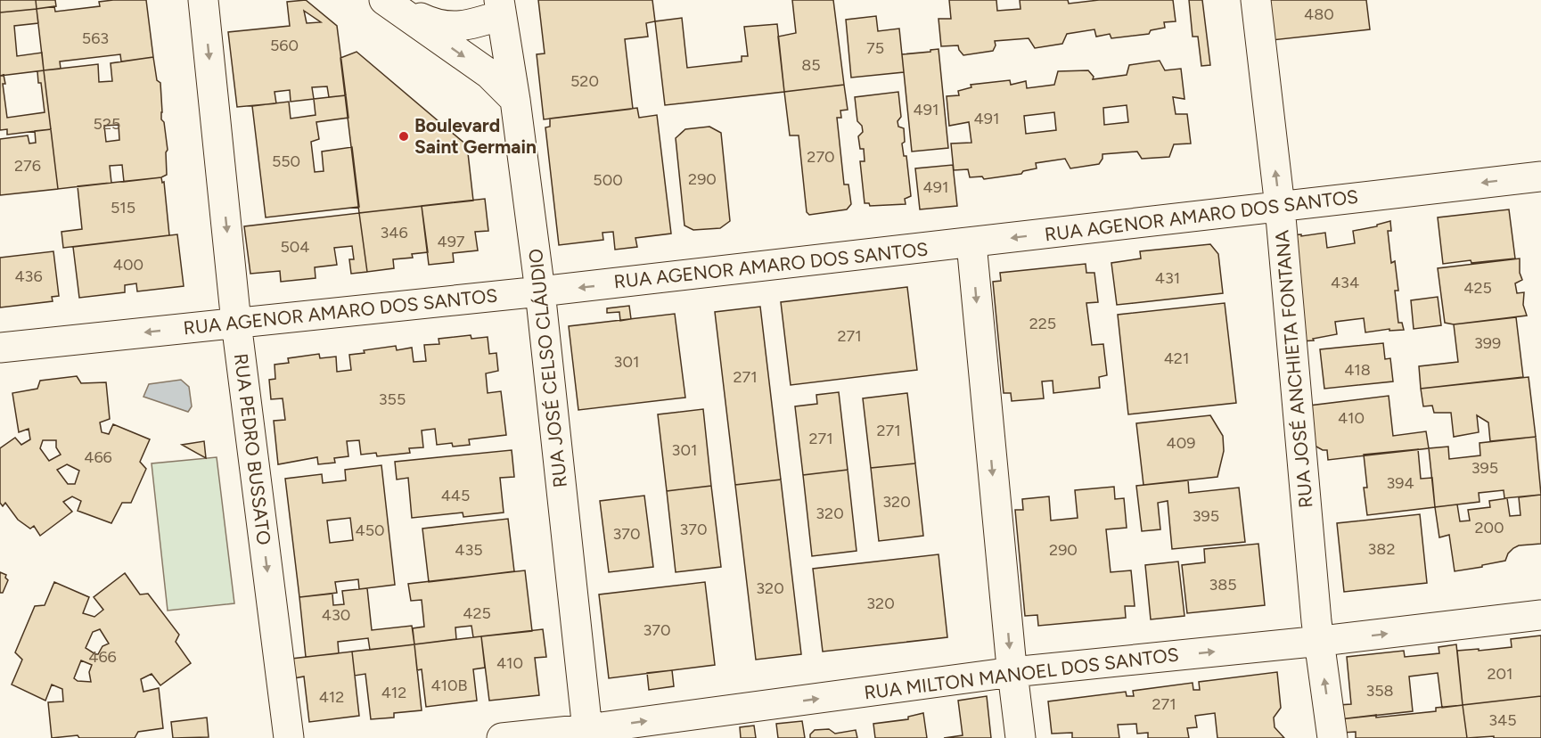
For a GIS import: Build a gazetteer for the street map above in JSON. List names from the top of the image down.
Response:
{
  "streets": {
    "street": [
      "RUA AGENOR AMARO DOS SANTOS",
      "RUA JOSÉ CELSO CLÁUDIO",
      "RUA JOSÉ ANCHIETA FONTANA",
      "RUA PEDRO BUSSATO",
      "RUA MILTON MANOEL DOS SANTOS"
    ]
  },
  "crossings": [
    ["RUA AGENOR AMARO DOS SANTOS", "RUA JOSÉ CELSO CLÁUDIO"],
    ["RUA AGENOR AMARO DOS SANTOS", "RUA JOSÉ ANCHIETA FONTANA"],
    ["RUA AGENOR AMARO DOS SANTOS", "RUA PEDRO BUSSATO"],
    ["RUA JOSÉ CELSO CLÁUDIO", "RUA MILTON MANOEL DOS SANTOS"],
    ["RUA JOSÉ ANCHIETA FONTANA", "RUA MILTON MANOEL DOS SANTOS"]
  ],
  "one_way": [
    "RUA AGENOR AMARO DOS SANTOS",
    "RUA JOSÉ ANCHIETA FONTANA",
    "RUA PEDRO BUSSATO",
    "RUA MILTON MANOEL DOS SANTOS"
  ],
  "places": ["Boulevard Saint Germain"],
  "house_numbers": [
    "480",
    "563",
    "560",
    "75",
    "85",
    "520",
    "491",
    "491",
    "525",
    "270",
    "550",
    "276",
    "290",
    "500",
    "491",
    "515",
    "346",
    "497",
    "504",
    "400",
    "436",
    "431",
    "434",
    "425",
    "225",
    "271",
    "399",
    "421",
    "301",
    "418",
    "271",
    "355",
    "410",
    "271",
    "271",
    "409",
    "301",
    "466",
    "395",
    "394",
    "445",
    "320",
    "320",
    "395",
    "200",
    "370",
    "450",
    "370",
    "382",
    "435",
    "290",
    "385",
    "320",
    "320",
    "425",
    "430",
    "370",
    "466",
    "410",
    "201",
    "410B",
    "358",
    "412",
    "412",
    "271",
    "345"
  ]
}
